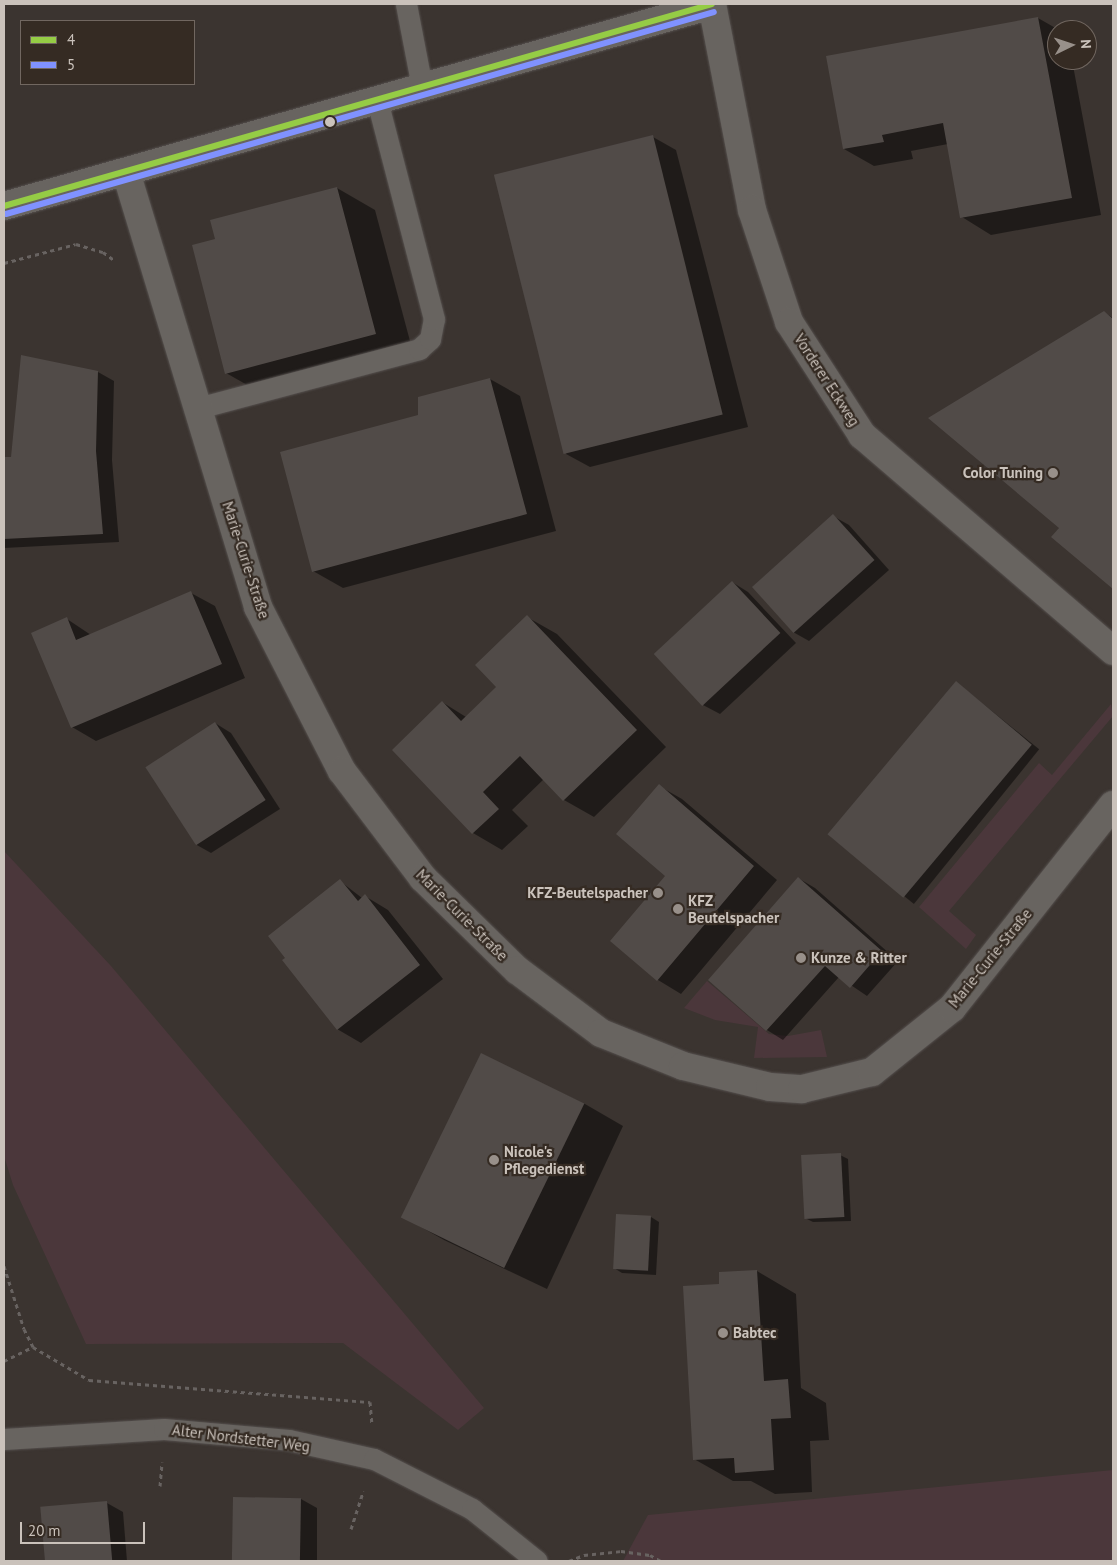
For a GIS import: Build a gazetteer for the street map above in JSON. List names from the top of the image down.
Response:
{
  "streets": {
    "street": ["Vorderer Eckweg", "Marie-Curie-Straße"],
    "lane": ["Alter Nordstetter Weg"]
  },
  "places": [
    "Color Tuning",
    "KFZ-Beutelspacher",
    "KFZ Beutelspacher",
    "Kunze & Ritter",
    "Nicole's Pflegedienst",
    "Babtec"
  ],
  "lines": ["transit line 4", "transit line 5"],
  "legend": ["4", "5"],
  "scale_bar": "20 m",
  "north": "right"
}
